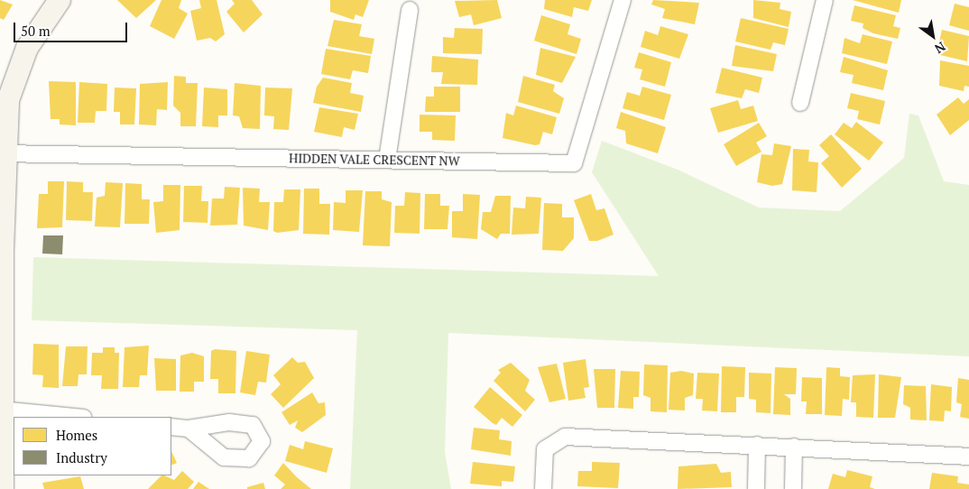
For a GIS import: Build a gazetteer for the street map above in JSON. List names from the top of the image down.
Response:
{
  "streets": {
    "street": ["HIDDEN VALE CRESCENT NW"]
  },
  "legend": ["Homes", "Industry"],
  "scale_bar": "50 m",
  "north": "bottom right"
}
